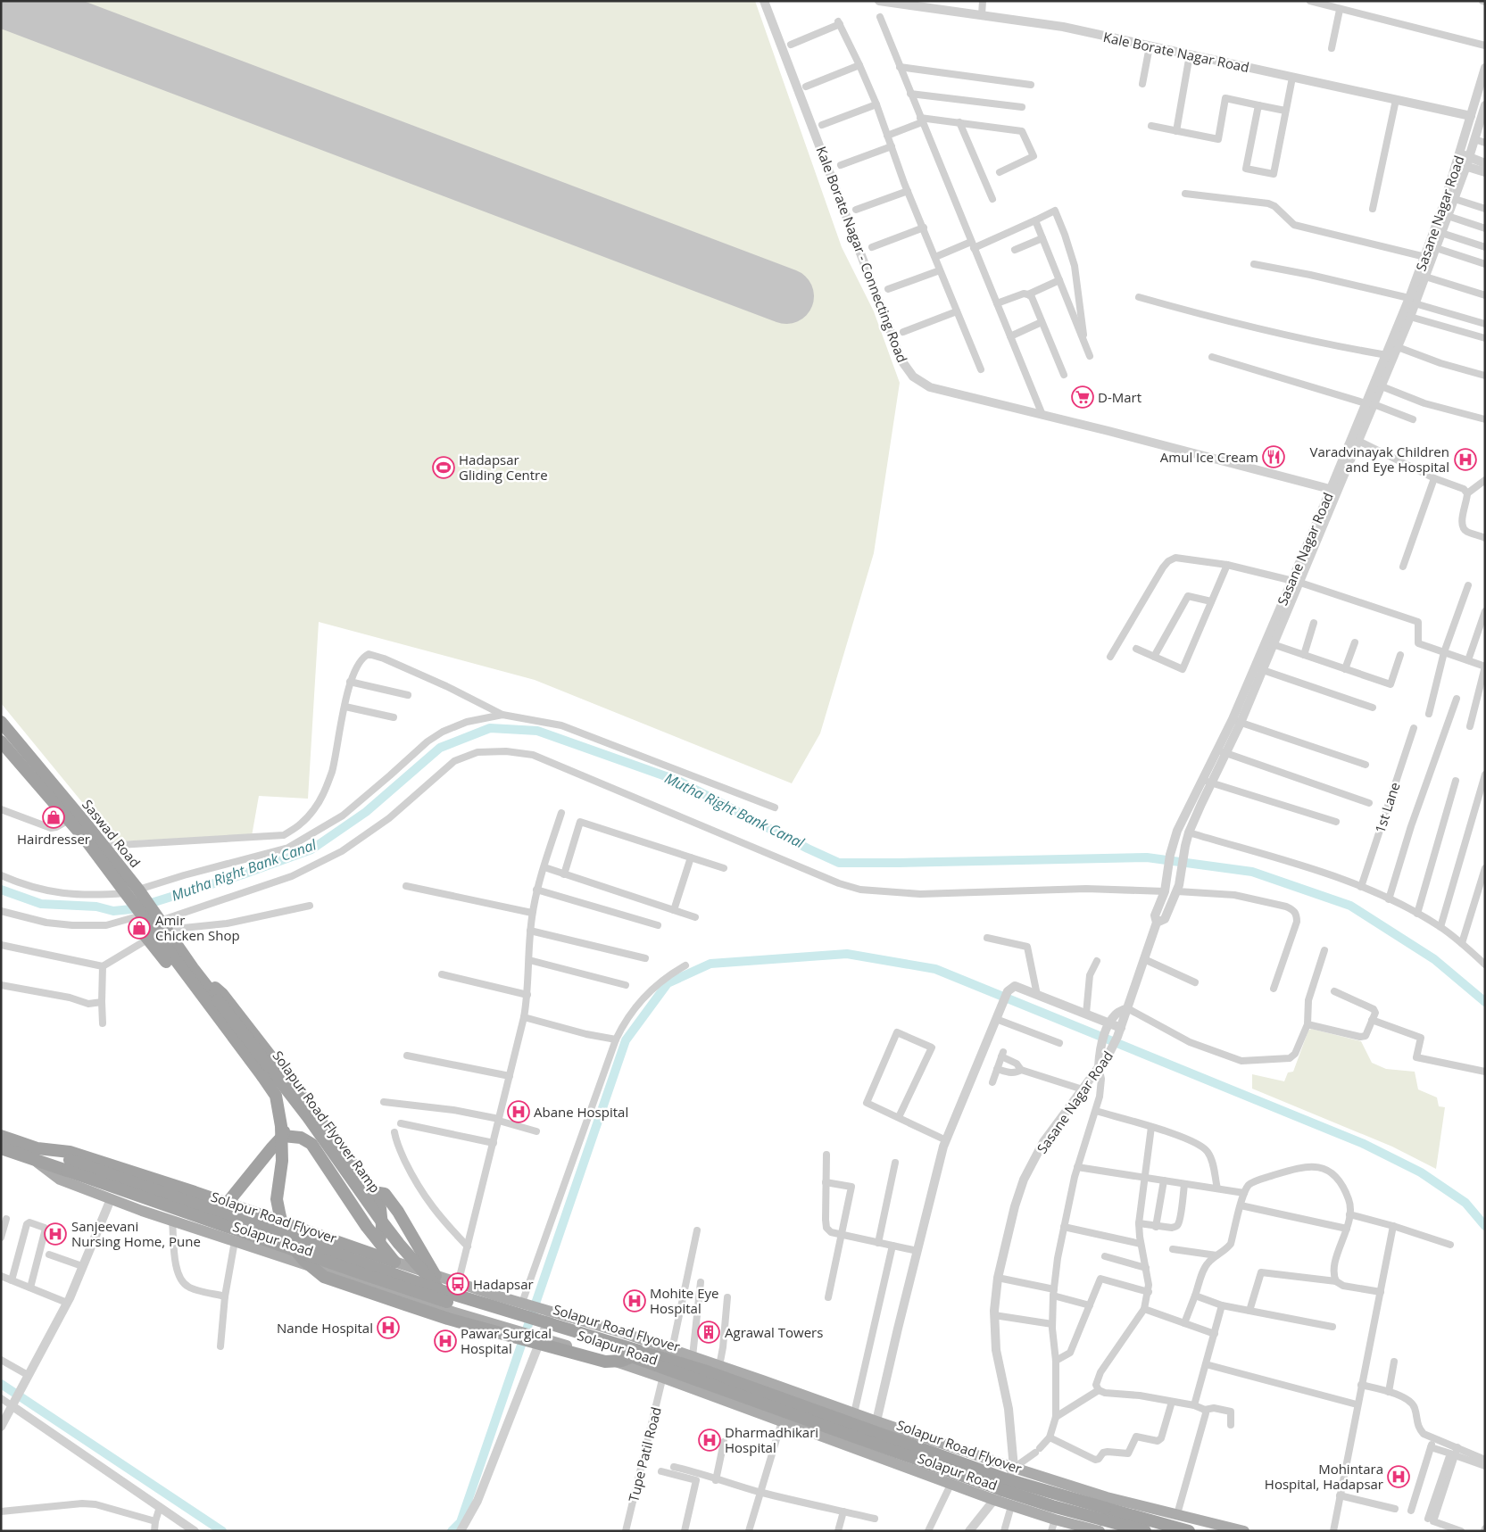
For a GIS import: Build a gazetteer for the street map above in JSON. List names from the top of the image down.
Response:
{
  "streets": {
    "highway": [
      "Saswad Road",
      "Solapur Road Flyover Ramp",
      "Solapur Road Flyover",
      "Solapur Road"
    ],
    "street": [
      "Kale Borate Nagar Road",
      "Sasane Nagar Road",
      "Kale Borate Nagar - Connecting Road",
      "1st Lane",
      "Tupe Patil Road"
    ]
  },
  "crossings": [
    ["Kale Borate Nagar Road", "Sasane Nagar Road"],
    ["Sasane Nagar Road", "Kale Borate Nagar - Connecting Road"],
    ["Sasane Nagar Road", "Solapur Road"],
    ["Saswad Road", "Solapur Road Flyover Ramp"],
    ["Solapur Road Flyover Ramp", "Solapur Road Flyover"],
    ["Solapur Road Flyover", "Solapur Road"],
    ["Solapur Road", "Tupe Patil Road"]
  ],
  "water": ["Mutha Right Bank Canal"],
  "places": {
    "supermarket": ["D-Mart"],
    "restaurant": ["Amul Ice Cream"],
    "hospital": [
      "Varadvinayak Children and Eye Hospital",
      "Abane Hospital",
      "Sanjeevani Nursing Home, Pune",
      "Mohite Eye Hospital",
      "Nande Hospital",
      "Pawar Surgical Hospital",
      "Dharmadhikari Hospital",
      "Mohintara Hospital, Hadapsar"
    ],
    "sports": ["Hadapsar Gliding Centre"],
    "shop": ["Hairdresser", "Amir Chicken Shop"],
    "bus stop": ["Hadapsar"],
    "building": ["Agrawal Towers"]
  }
}
